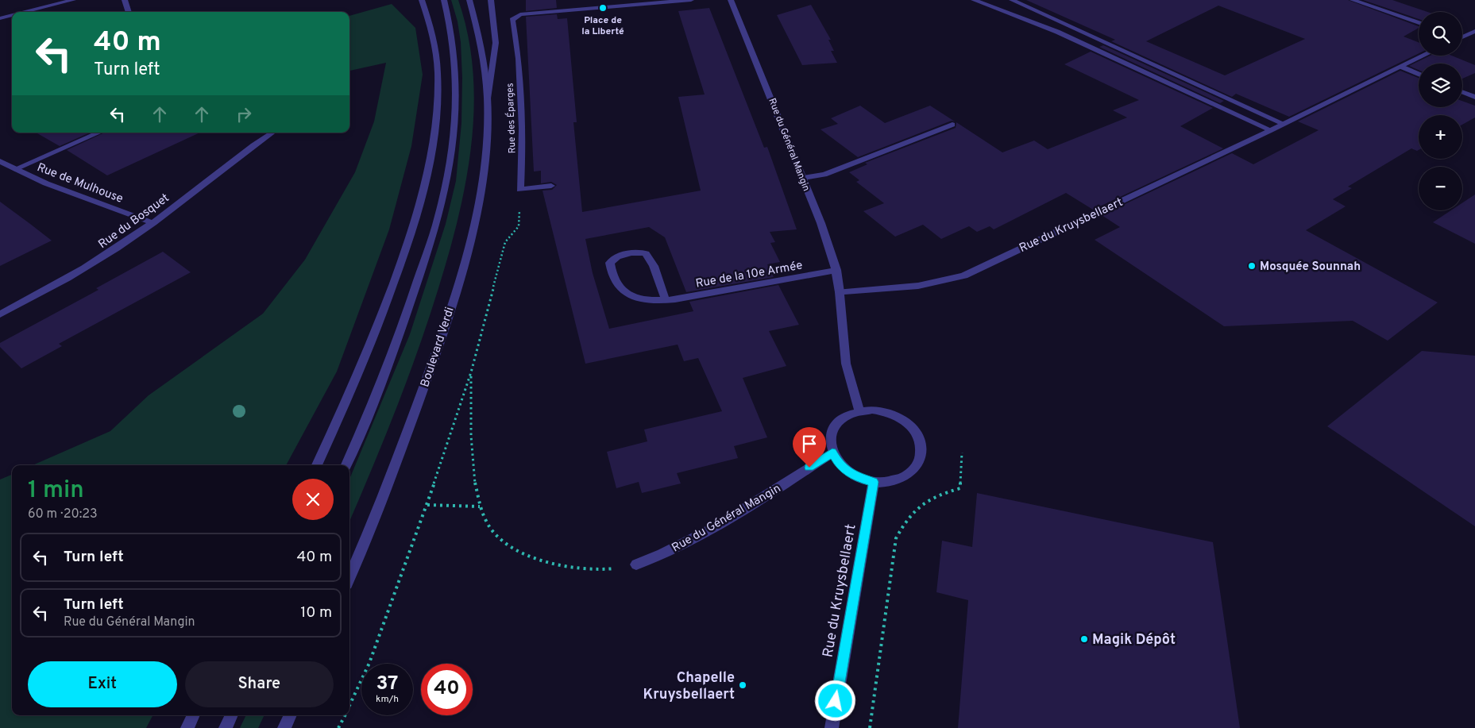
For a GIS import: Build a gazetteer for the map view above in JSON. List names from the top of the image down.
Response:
{
  "streets": {
    "street": [
      "Rue des Éparges",
      "Rue du Général Mangin",
      "Rue de Mulhouse",
      "Rue du Bosquet",
      "Rue du Kruysbellaert",
      "Rue de la 10e Armée",
      "Boulevard Verdi"
    ]
  },
  "crossings": [
    ["Rue du Général Mangin", "Rue du Kruysbellaert"],
    ["Rue du Général Mangin", "Rue de la 10e Armée"],
    ["Rue de Mulhouse", "Rue du Bosquet"]
  ],
  "places": [
    "Place de la Liberté",
    "Mosquée Sounnah",
    "Magik Dépôt",
    "Chapelle Kruysbellaert"
  ],
  "page": {
    "map_buttons": ["+", "−"],
    "turn": ["40 m", "Turn left"],
    "heading": ["1 min", "60 m · 20:23"],
    "list": [
      {
        "name": "Turn left",
        "value": "40 m"
      },
      {
        "name": "Turn left",
        "note": "Rue du Général Mangin",
        "value": "10 m"
      }
    ],
    "buttons": ["Exit", "Share"],
    "speed": "37 km/h",
    "limit": "40"
  }
}
